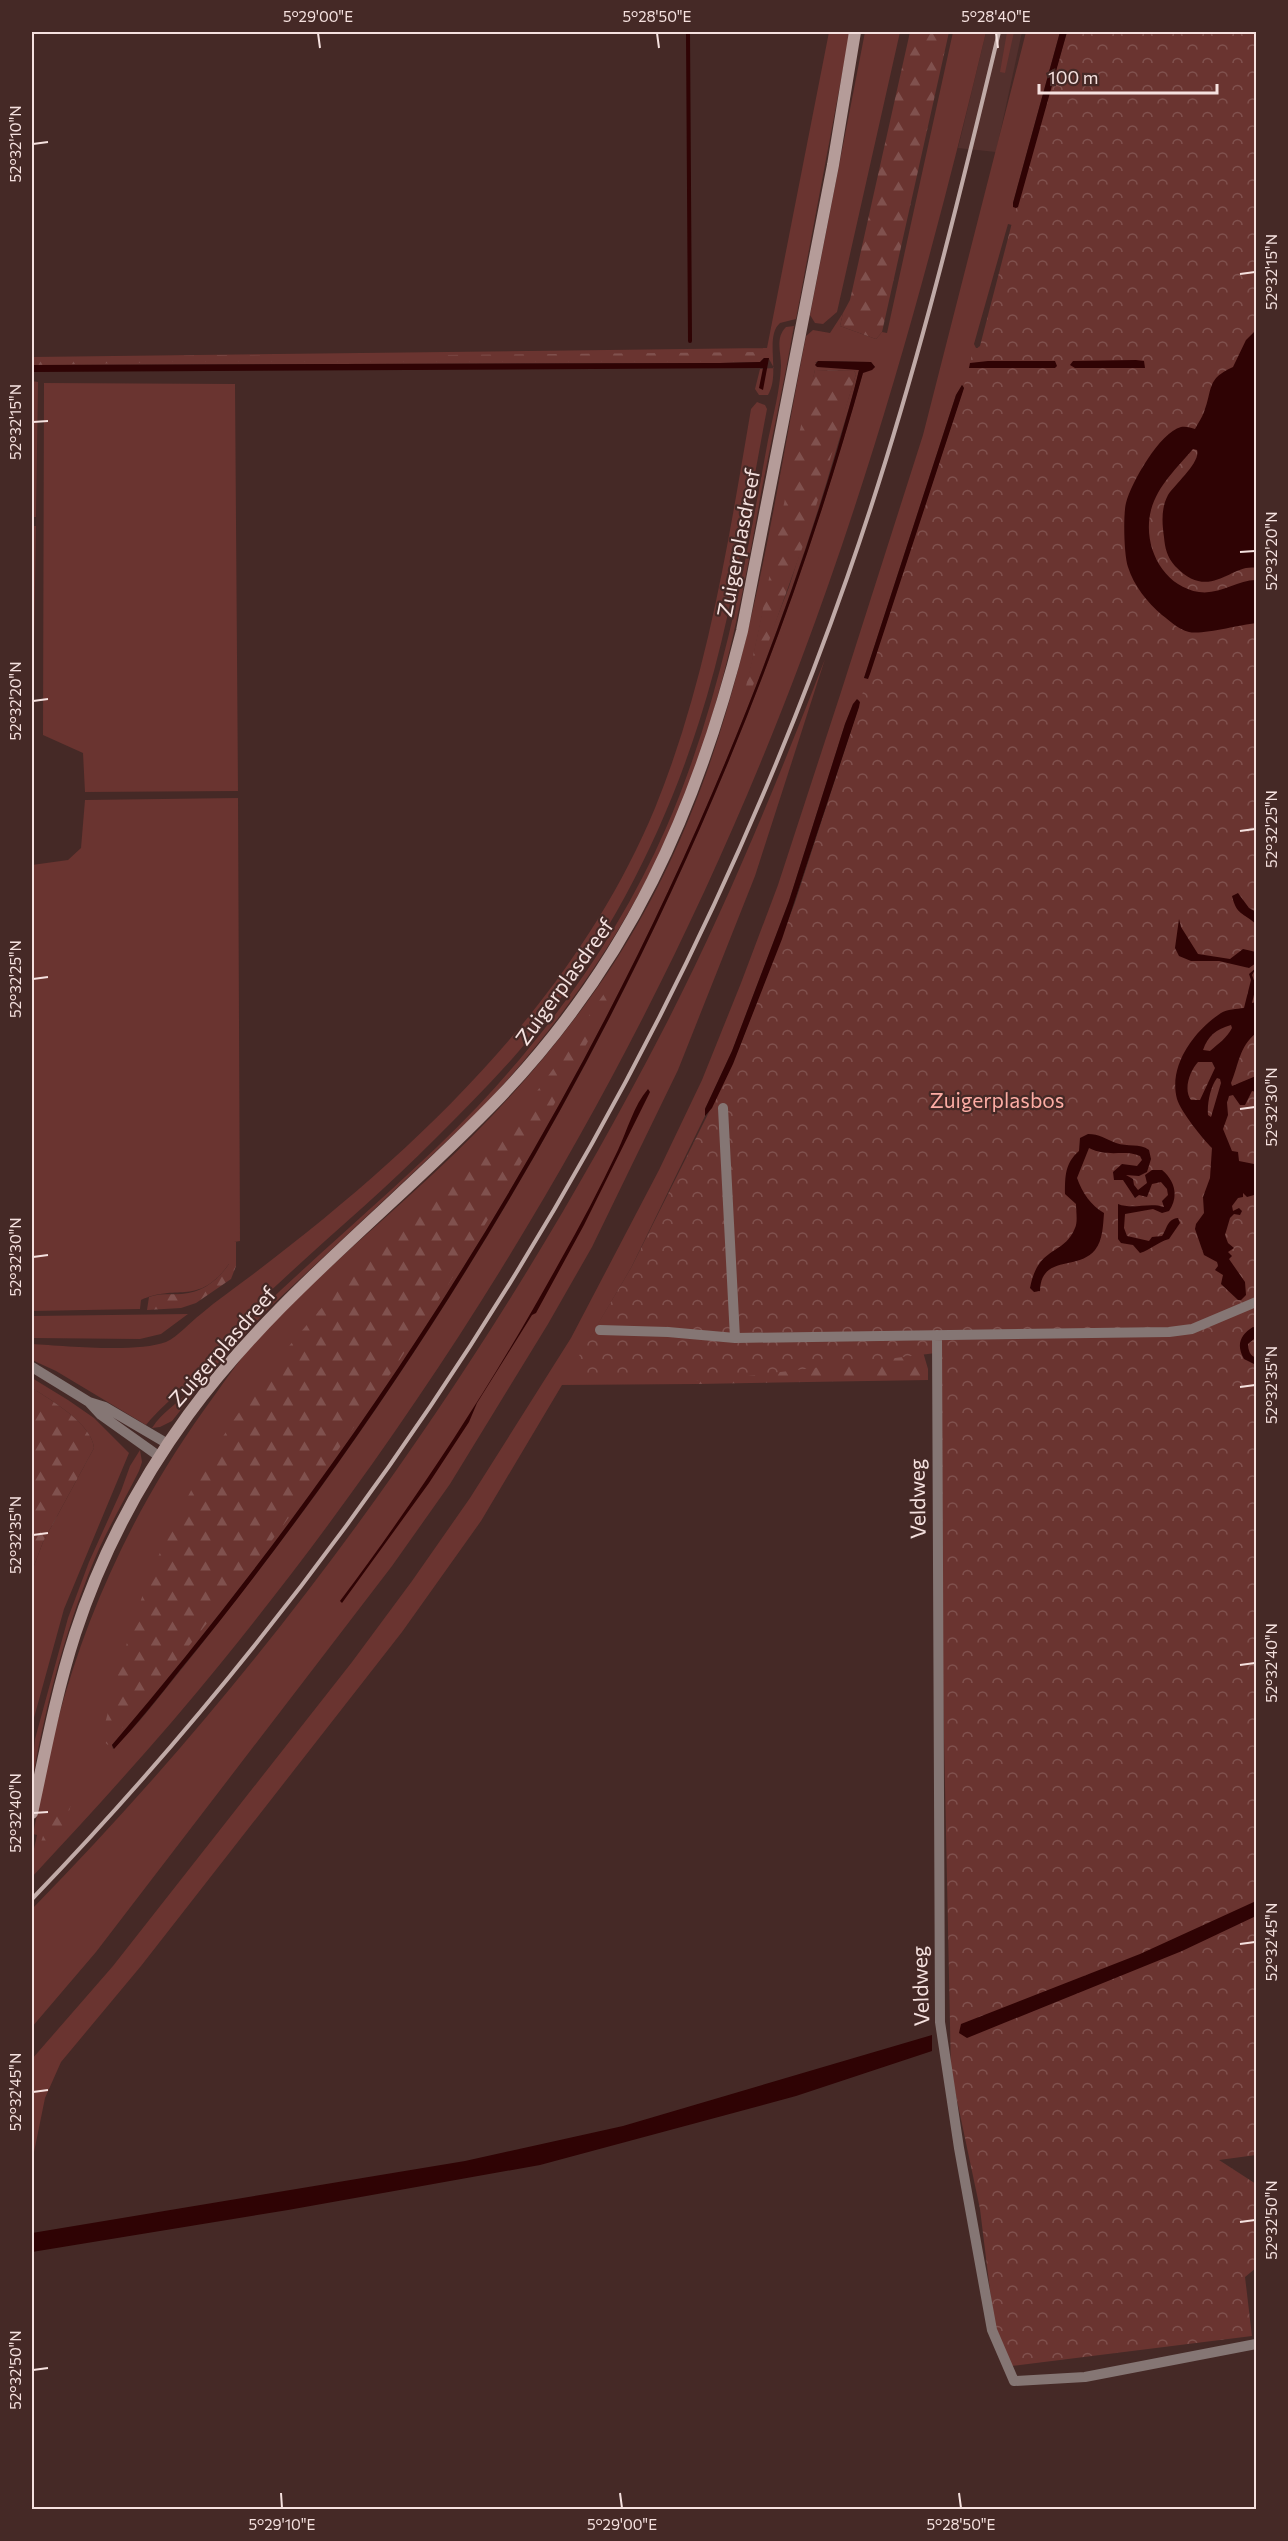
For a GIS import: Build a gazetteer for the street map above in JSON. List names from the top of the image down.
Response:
{
  "streets": {
    "main road": ["Zuigerplasdreef"],
    "street": ["Veldweg"]
  },
  "parks": ["Zuigerplasbos"],
  "scale_bar": "100 m",
  "coordinates": [
    "5°29'00\"E",
    "5°28'50\"E",
    "5°28'40\"E",
    "52°32'10\"N",
    "52°32'15\"N",
    "52°32'20\"N",
    "52°32'25\"N",
    "52°32'30\"N",
    "52°32'35\"N",
    "52°32'40\"N",
    "52°32'45\"N",
    "52°32'50\"N",
    "5°29'10\"E"
  ]
}
